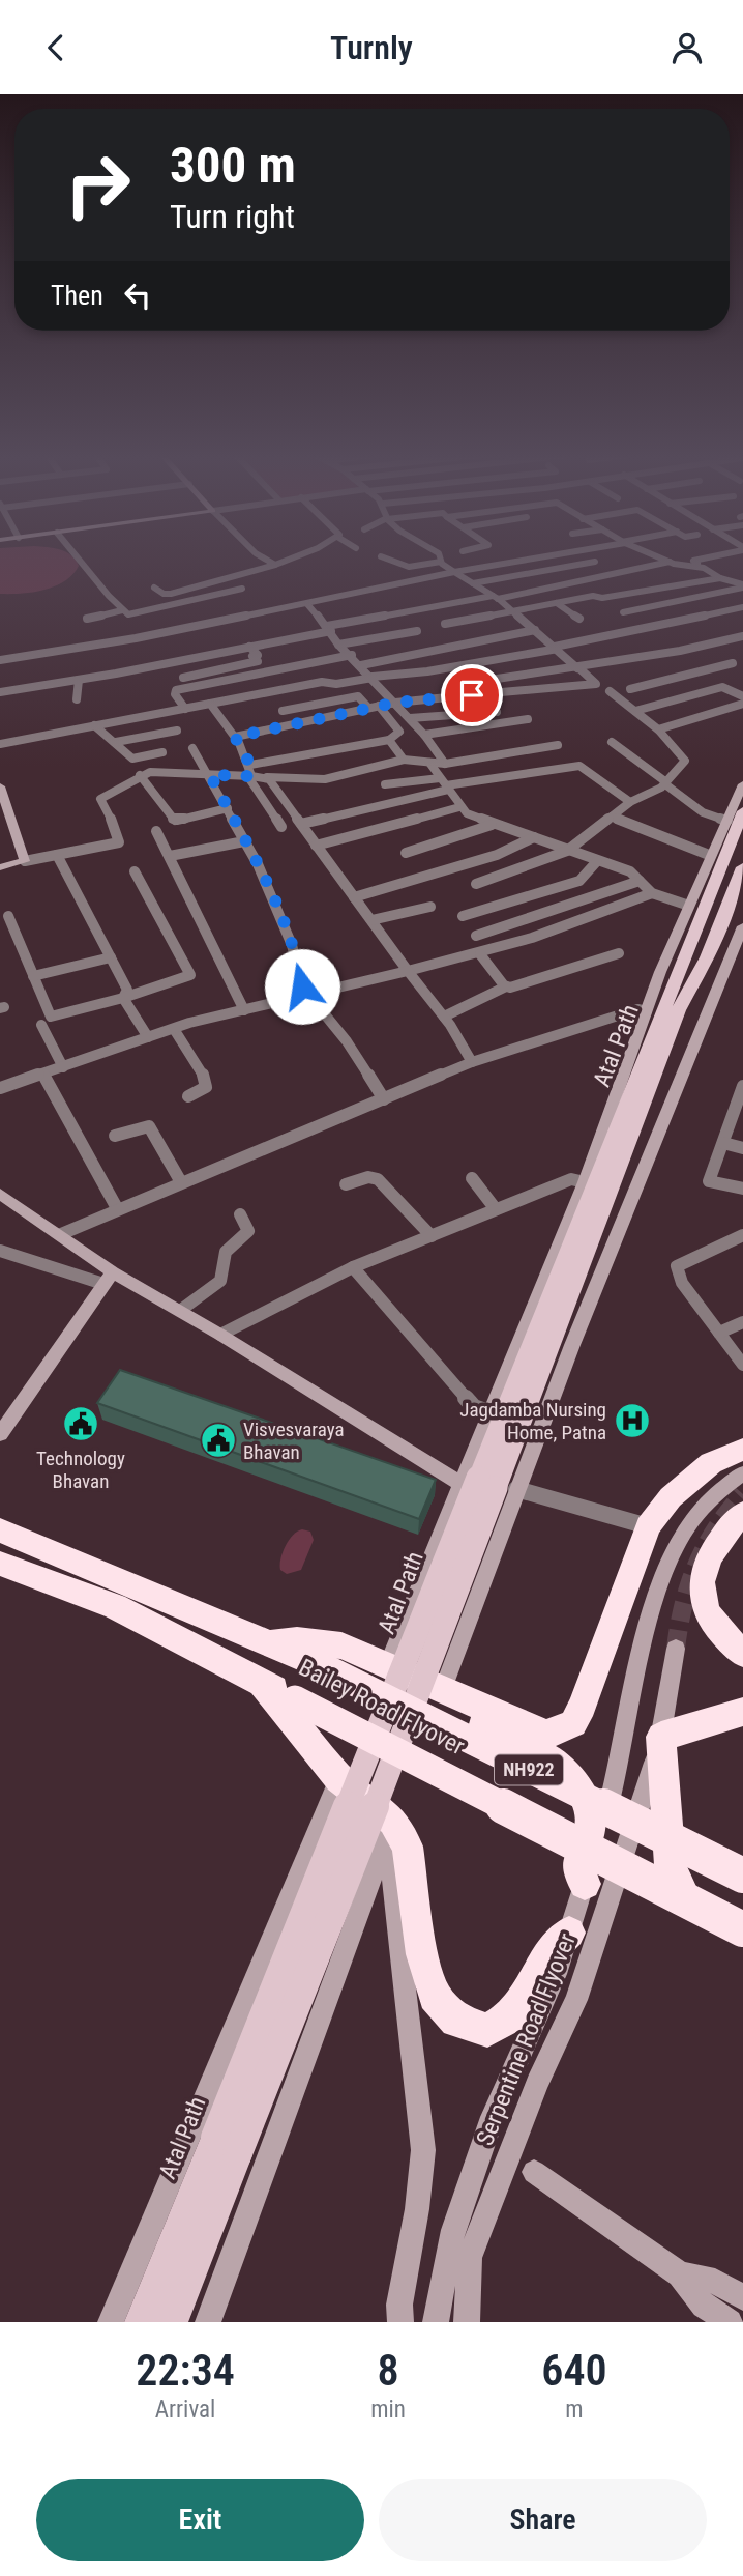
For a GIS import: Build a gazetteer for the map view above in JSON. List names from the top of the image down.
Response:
{
  "streets": {
    "highway": ["Bailey Road Flyover", "NH922"],
    "main road": ["Atal Path"],
    "street": ["Serpentine Road Flyover"]
  },
  "crossings": [
    ["Bailey Road Flyover", "NH922"]
  ],
  "places": {
    "hospital": ["Jagdamba Nursing Home, Patna"],
    "public building": ["Technology Bhavan", "Visvesvaraya Bhavan"]
  },
  "page": {
    "header": "Turnly",
    "turn": ["300 m", "Turn right"],
    "then": "Then",
    "eta": [
      "22:34",
      "Arrival",
      "8",
      "min",
      "640",
      "m"
    ],
    "buttons": ["Exit", "Share"]
  }
}
